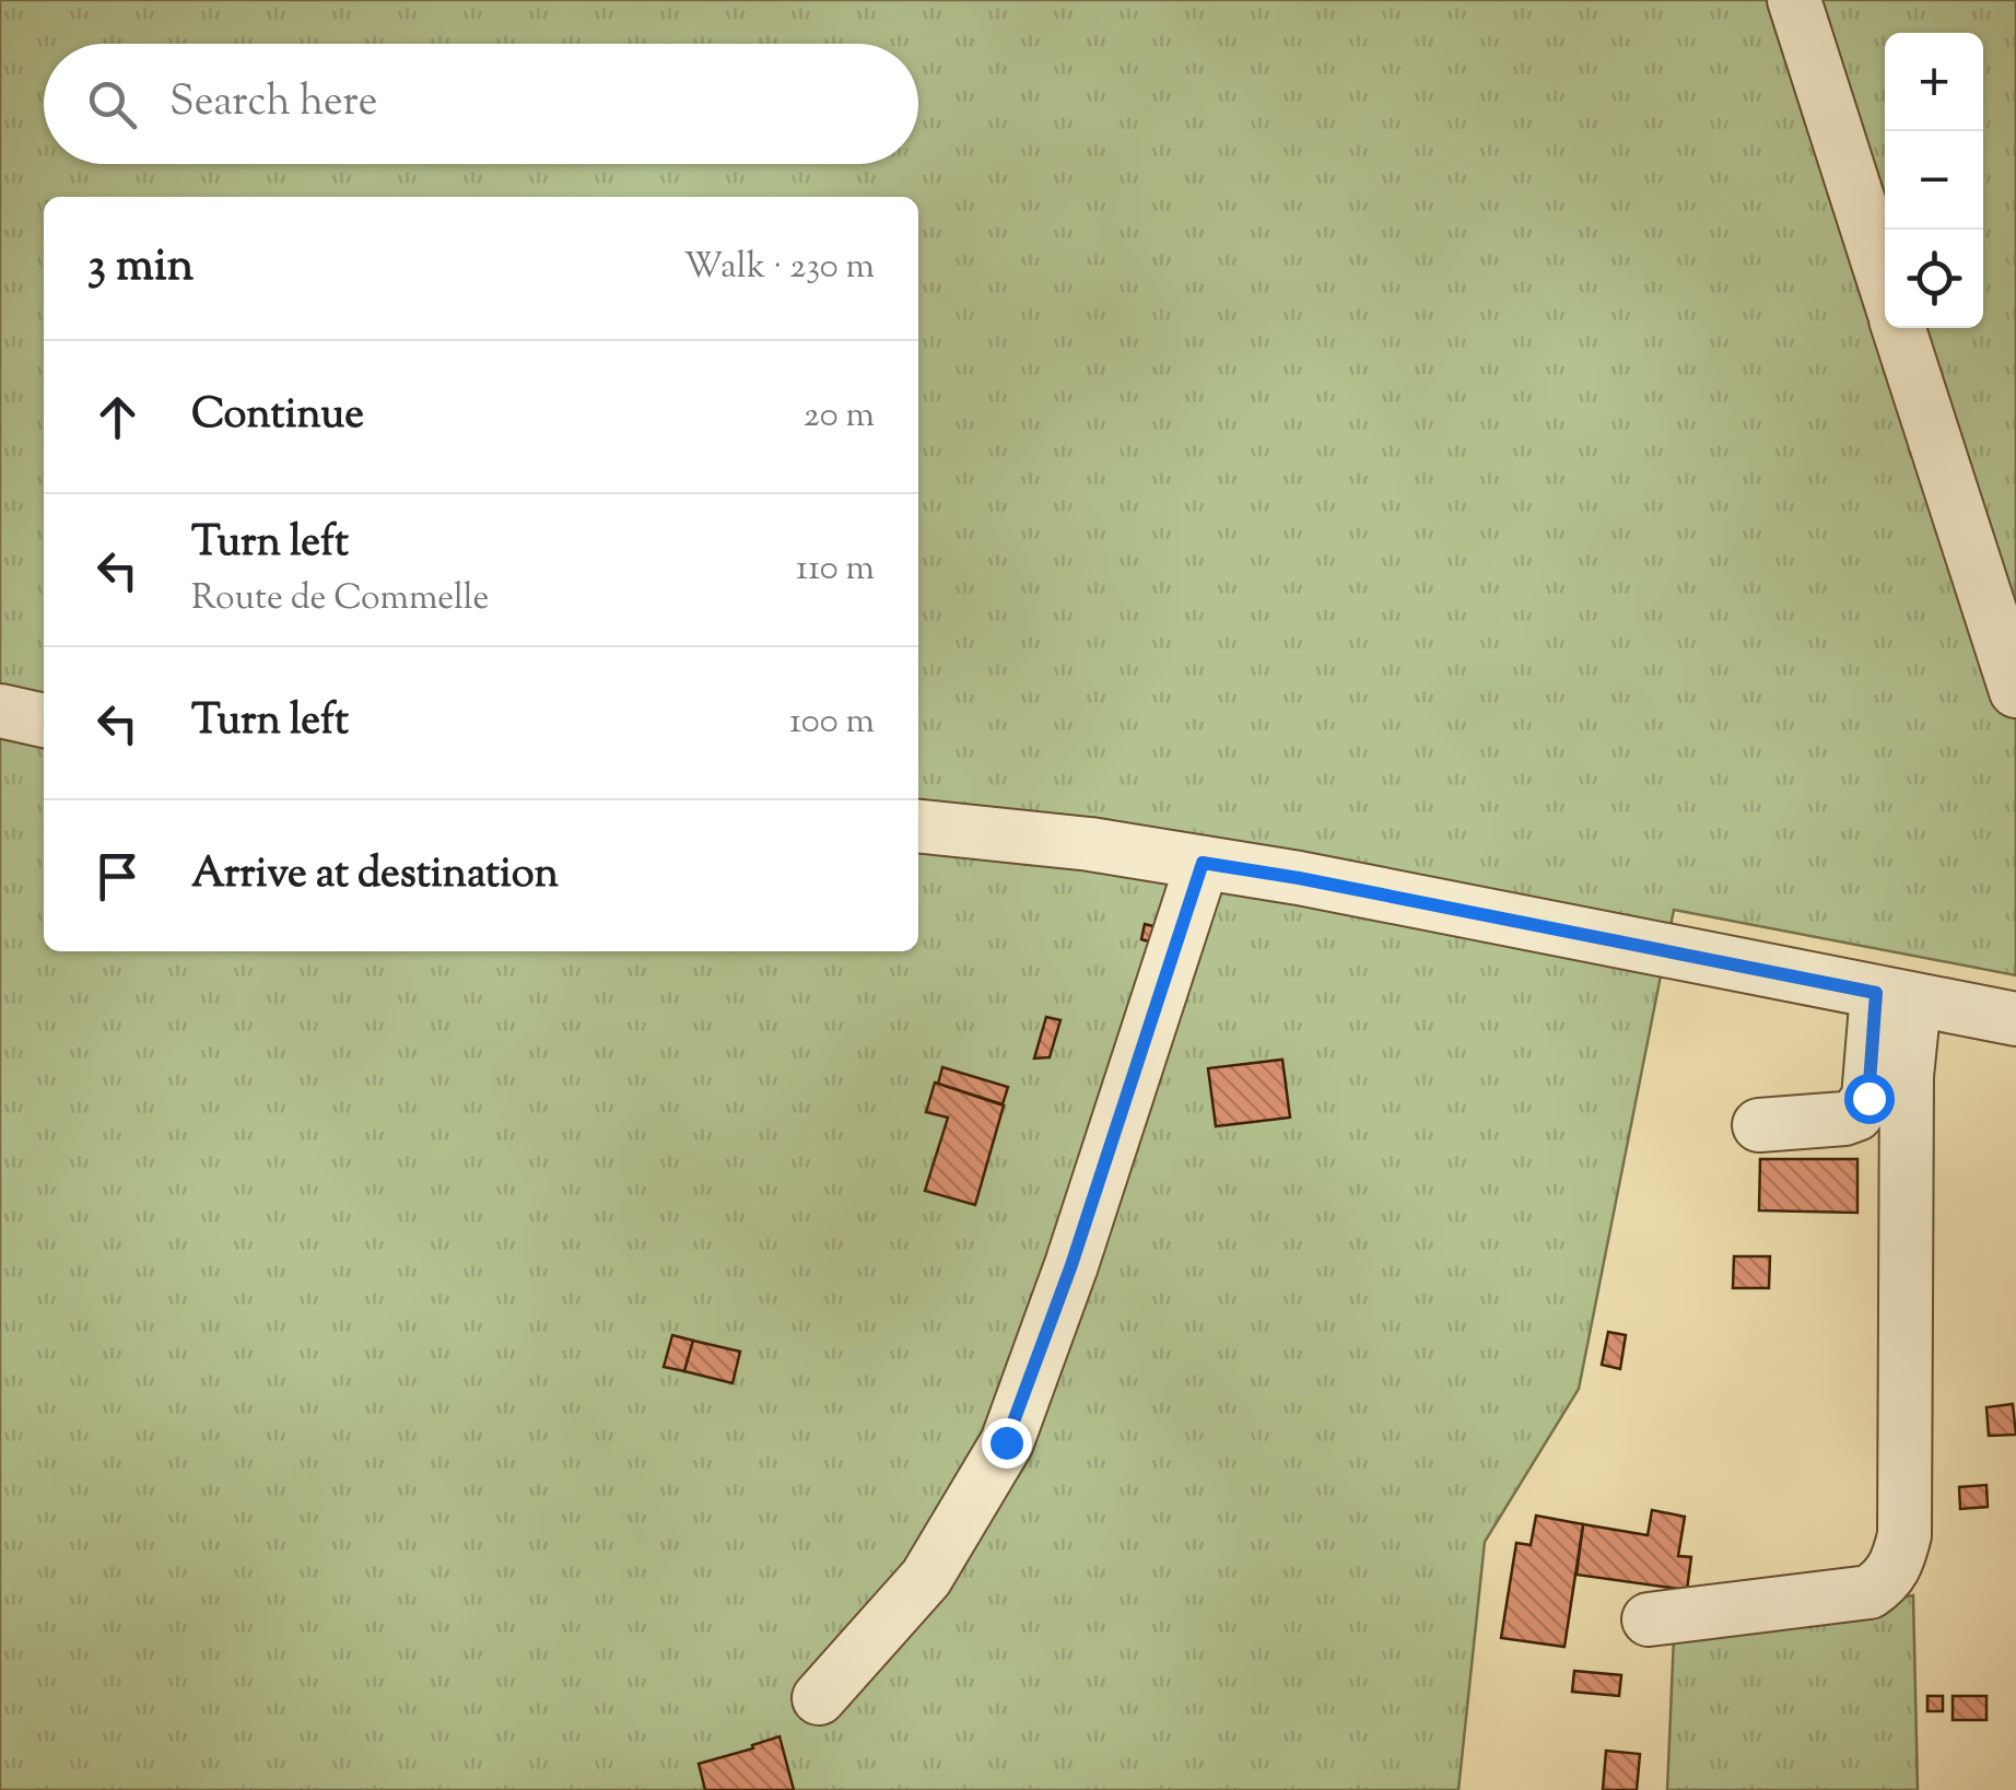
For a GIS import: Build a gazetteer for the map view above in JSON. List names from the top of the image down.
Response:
{
  "page": {
    "map_buttons": ["+", "−"],
    "search": "Search here",
    "heading": ["3 min", "Walk · 230 m"],
    "list": [
      ["Continue", "20 m"],
      ["Turn left", "Route de Commelle", "110 m"],
      ["Turn left", "100 m"],
      "Arrive at destination"
    ]
  }
}
